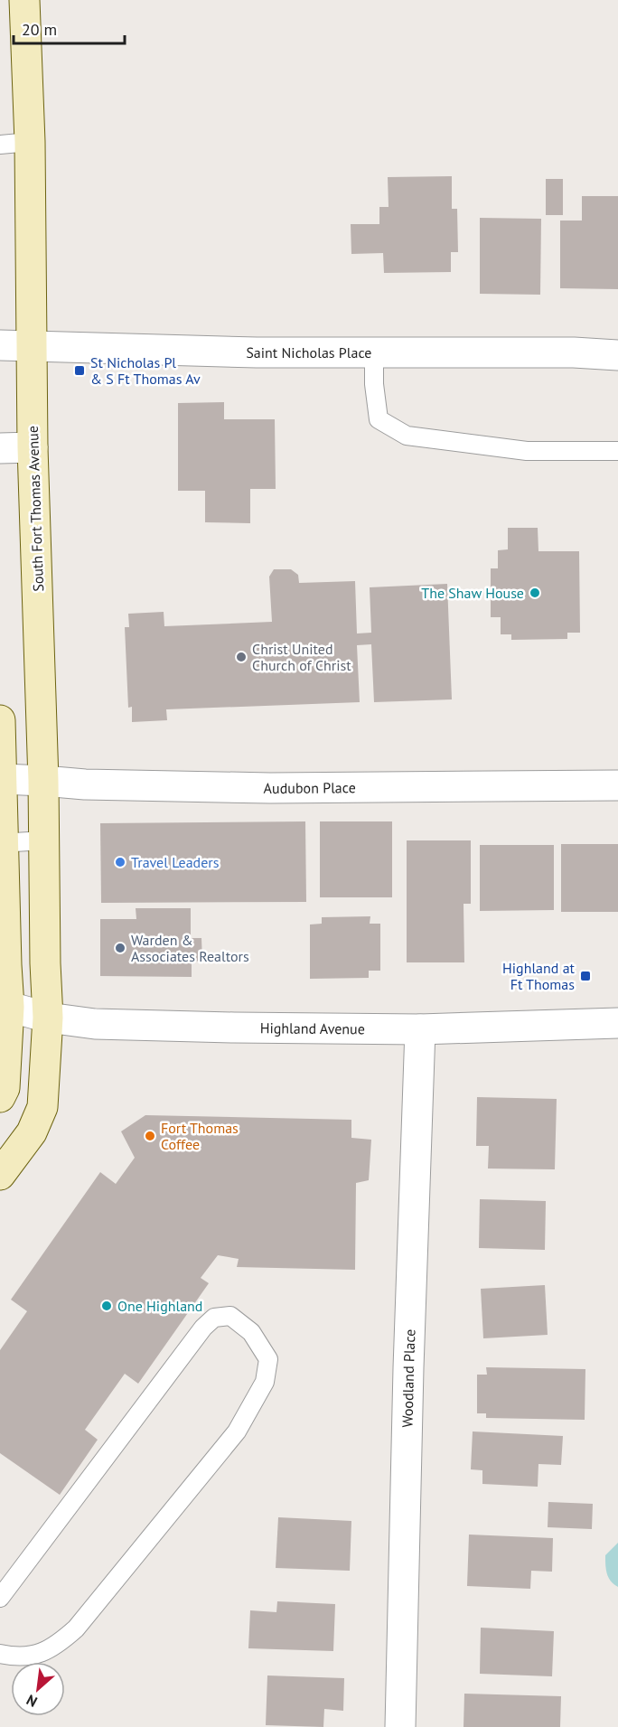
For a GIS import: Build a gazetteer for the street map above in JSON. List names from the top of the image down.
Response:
{
  "streets": {
    "main road": ["South Fort Thomas Avenue"],
    "street": [
      "Saint Nicholas Place",
      "Audubon Place",
      "Highland Avenue",
      "Woodland Place"
    ]
  },
  "crossings": [
    ["Saint Nicholas Place", "South Fort Thomas Avenue"],
    ["South Fort Thomas Avenue", "Audubon Place"],
    ["South Fort Thomas Avenue", "Highland Avenue"],
    ["Highland Avenue", "Woodland Place"]
  ],
  "places": {
    "transit": ["St Nicholas Pl & S Ft Thomas Av", "Highland at Ft Thomas"],
    "other": [
      "The Shaw House",
      "Christ United Church of Christ",
      "Travel Leaders",
      "Warden & Associates Realtors",
      "Fort Thomas Coffee",
      "One Highland"
    ]
  },
  "scale_bar": "20 m",
  "north": "bottom left"
}
